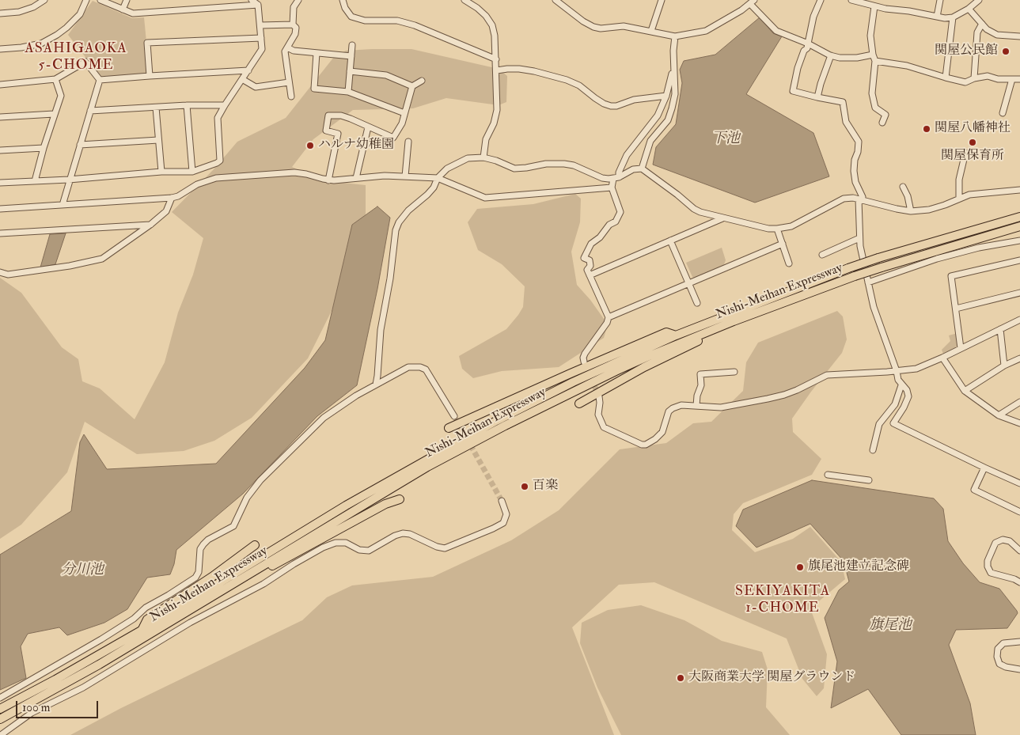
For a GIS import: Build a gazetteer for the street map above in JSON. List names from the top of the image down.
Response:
{
  "streets": {
    "highway": ["Nishi-Meihan Expressway"]
  },
  "districts": ["ASAHIGAOKA 5-CHOME", "SEKIYAKITA 1-CHOME"],
  "water": ["下池", "分川池", "旗尾池"],
  "places": [
    "関屋公民館",
    "関屋八幡神社",
    "関屋保育所",
    "ハルナ幼稚園",
    "百楽",
    "旗尾池建立記念碑",
    "大阪商業大学 関屋グラウンド"
  ],
  "scale_bar": "100 m"
}
